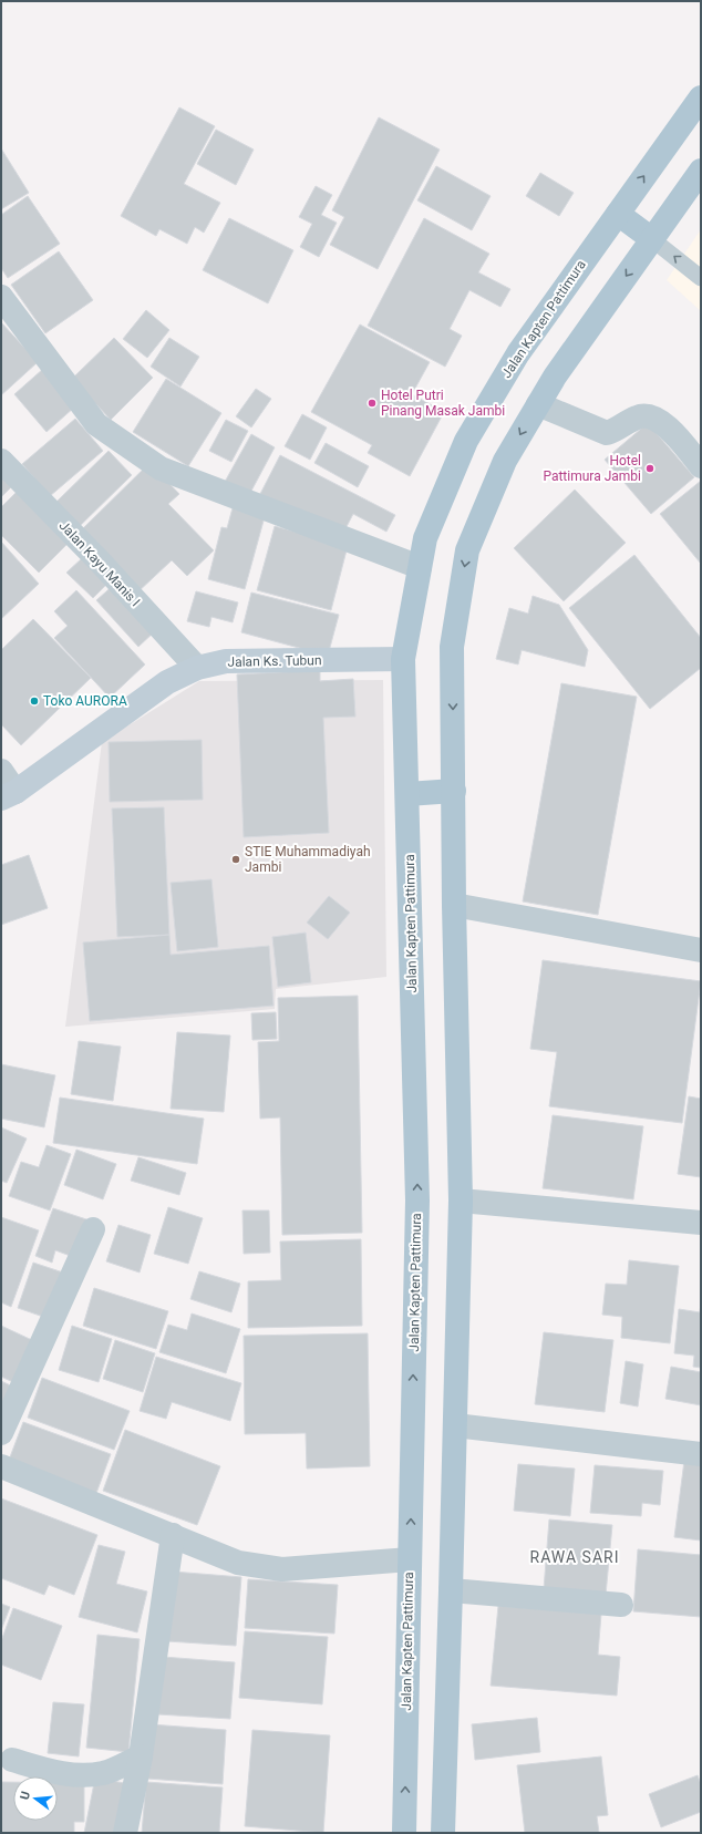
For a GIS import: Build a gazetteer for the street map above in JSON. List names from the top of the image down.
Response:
{
  "streets": {
    "main road": ["Jalan Kapten Pattimura"],
    "street": ["Jalan Kayu Manis I", "Jalan Ks. Tubun"]
  },
  "crossings": [
    ["Jalan Kapten Pattimura", "Jalan Ks. Tubun"],
    ["Jalan Kayu Manis I", "Jalan Ks. Tubun"]
  ],
  "districts": ["RAWA SARI"],
  "places": [
    "Hotel Putri Pinang Masak Jambi",
    "Hotel Pattimura Jambi",
    "Toko AURORA",
    "STIE Muhammadiyah Jambi"
  ],
  "north": "left"
}
